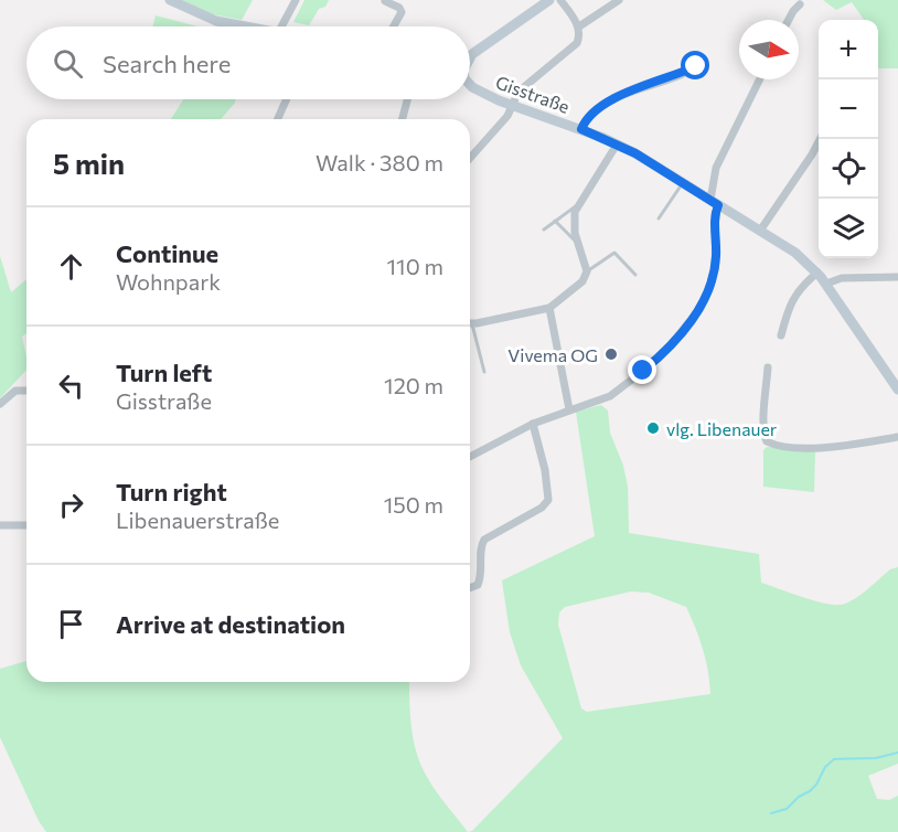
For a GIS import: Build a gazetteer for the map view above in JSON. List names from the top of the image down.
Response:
{
  "streets": {
    "street": ["Gisstraße"]
  },
  "places": ["Vivema OG", "vlg. Libenauer"],
  "north": "right",
  "page": {
    "map_buttons": ["+", "−"],
    "search": "Search here",
    "heading": ["5 min", "Walk · 380 m"],
    "list": [
      ["Continue", "Wohnpark", "110 m"],
      ["Turn left", "Gisstraße", "120 m"],
      ["Turn right", "Libenauerstraße", "150 m"],
      "Arrive at destination"
    ]
  }
}
